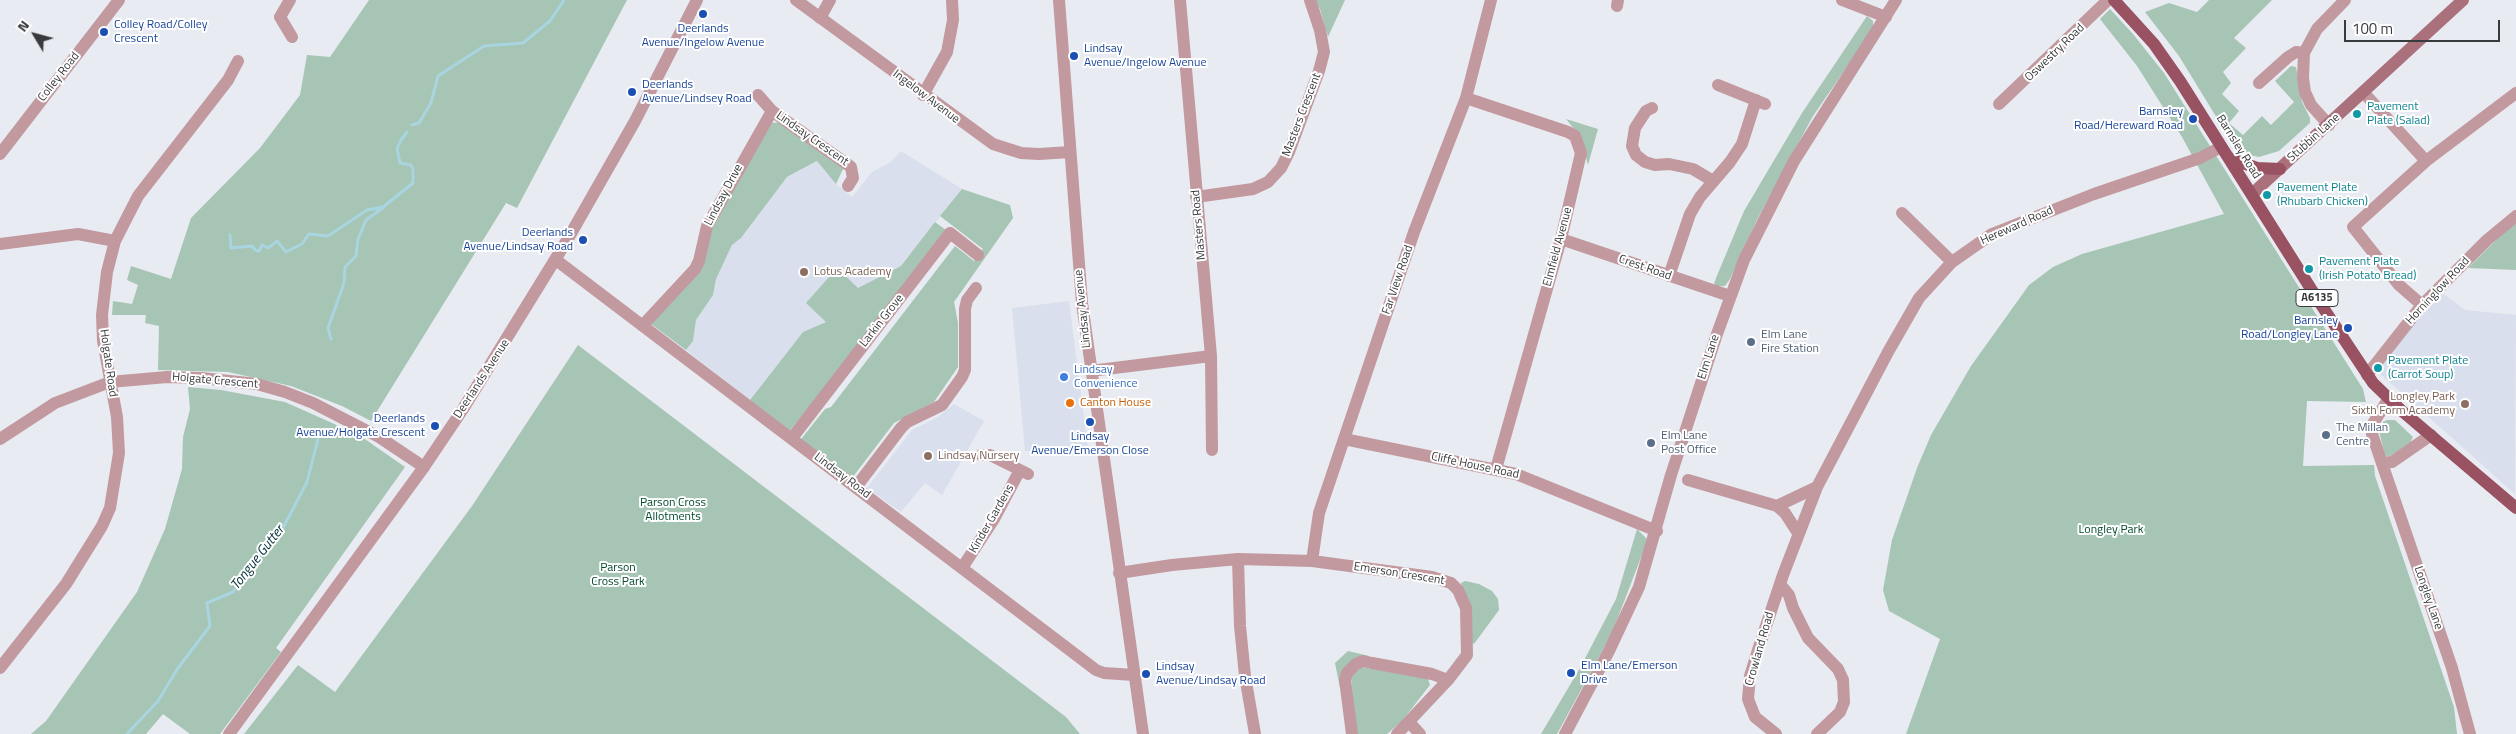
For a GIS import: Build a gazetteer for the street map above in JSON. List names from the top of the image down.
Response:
{
  "streets": {
    "main road": ["Stubbin Lane", "Barnsley Road", "A6135"],
    "street": [
      "Oswestry Road",
      "Colley Road",
      "Ingelow Avenue",
      "Masters Crescent",
      "Lindsay Crescent",
      "Lindsay Drive",
      "Masters Road",
      "Hereward Road",
      "Elmfield Avenue",
      "Crest Road",
      "Far View Road",
      "Horninglow Road",
      "Lindsay Avenue",
      "Larkin Grove",
      "Elm Lane",
      "Holgate Road",
      "Deerlands Avenue",
      "Holgate Crescent",
      "Cliffe House Road",
      "Lindsay Road",
      "Kinder Gardens",
      "Emerson Crescent",
      "Longley Lane",
      "Crowland Road"
    ]
  },
  "crossings": [
    ["Ingelow Avenue", "Lindsay Avenue"],
    ["Masters Crescent", "Masters Road"],
    ["Stubbin Lane", "Barnsley Road"],
    ["Lindsay Crescent", "Lindsay Drive"],
    ["Barnsley Road", "Hereward Road"],
    ["Barnsley Road", "Horninglow Road"],
    ["Barnsley Road", "Longley Lane"],
    ["Lindsay Drive", "Lindsay Road"],
    ["Hereward Road", "Crowland Road"],
    ["Elmfield Avenue", "Crest Road"],
    ["Elmfield Avenue", "Far View Road"],
    ["Elmfield Avenue", "Cliffe House Road"],
    ["Crest Road", "Elm Lane"],
    ["Far View Road", "Cliffe House Road"],
    ["Far View Road", "Emerson Crescent"],
    ["Lindsay Avenue", "Lindsay Road"],
    ["Lindsay Avenue", "Emerson Crescent"],
    ["Larkin Grove", "Lindsay Road"],
    ["Elm Lane", "Cliffe House Road"],
    ["Holgate Road", "Holgate Crescent"],
    ["Deerlands Avenue", "Holgate Crescent"],
    ["Deerlands Avenue", "Lindsay Road"],
    ["Lindsay Road", "Kinder Gardens"]
  ],
  "water": ["Tongue Gutter"],
  "parks": ["Parson Cross Allotments", "Longley Park", "Parson Cross Park"],
  "places": [
    "Deerlands Avenue/Ingelow Avenue",
    "Colley Road/Colley Crescent",
    "Lindsay Avenue/Ingelow Avenue",
    "Deerlands Avenue/Lindsey Road",
    "Pavement Plate (Salad)",
    "Barnsley Road/Hereward Road",
    "Pavement Plate (Rhubarb Chicken)",
    "Deerlands Avenue/Lindsay Road",
    "Pavement Plate (Irish Potato Bread)",
    "Lotus Academy",
    "Barnsley Road/Longley Lane",
    "Elm Lane Fire Station",
    "Pavement Plate (Carrot Soup)",
    "Lindsay Convenience",
    "Canton House",
    "Longley Park Sixth Form Academy",
    "Lindsay Avenue/Emerson Close",
    "Deerlands Avenue/Holgate Crescent",
    "The Millan Centre",
    "Elm Lane Post Office",
    "Lindsay Nursery",
    "Elm Lane/Emerson Drive",
    "Lindsay Avenue/Lindsay Road"
  ],
  "scale_bar": "100 m",
  "north": "top left"
}
